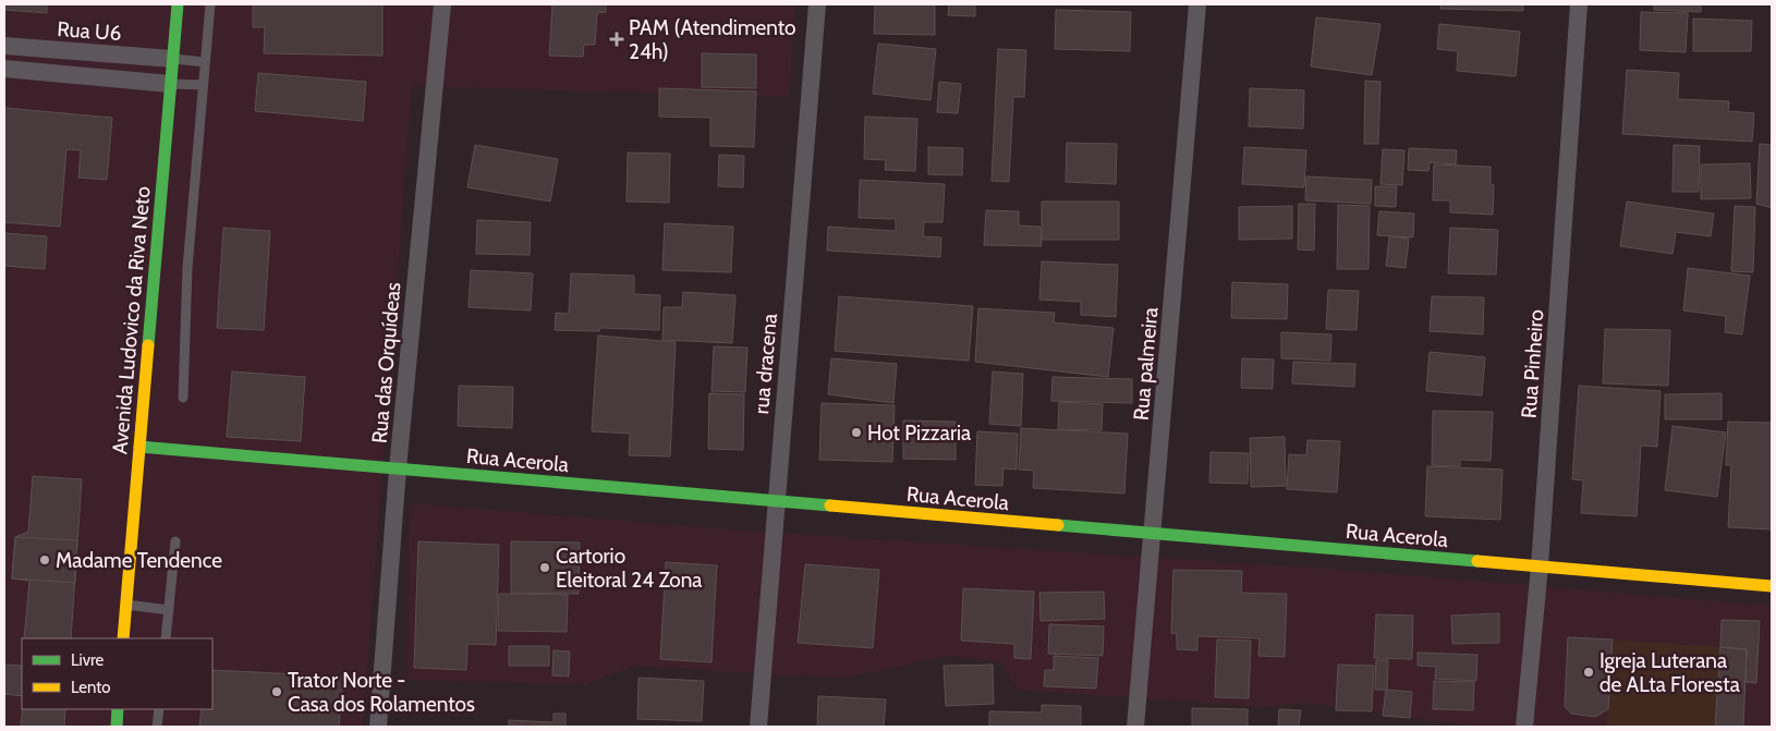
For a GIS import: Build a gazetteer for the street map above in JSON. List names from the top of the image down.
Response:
{
  "streets": {
    "street": [
      "Rua U6",
      "Avenida Ludovico da Riva Neto",
      "Rua das Orquídeas",
      "rua dracena",
      "Rua palmeira",
      "Rua Pinheiro",
      "Rua Acerola"
    ]
  },
  "crossings": [
    ["Rua U6", "Avenida Ludovico da Riva Neto"],
    ["Avenida Ludovico da Riva Neto", "Rua Acerola"],
    ["Rua das Orquídeas", "Rua Acerola"],
    ["rua dracena", "Rua Acerola"],
    ["Rua palmeira", "Rua Acerola"],
    ["Rua Pinheiro", "Rua Acerola"]
  ],
  "places": {
    "health": ["PAM (Atendimento 24h)"],
    "other": [
      "Hot Pizzaria",
      "Madame Tendence",
      "Cartorio Eleitoral 24 Zona",
      "Igreja Luterana de ALta Floresta",
      "Trator Norte - Casa dos Rolamentos"
    ]
  },
  "legend": ["Livre", "Lento"]
}
